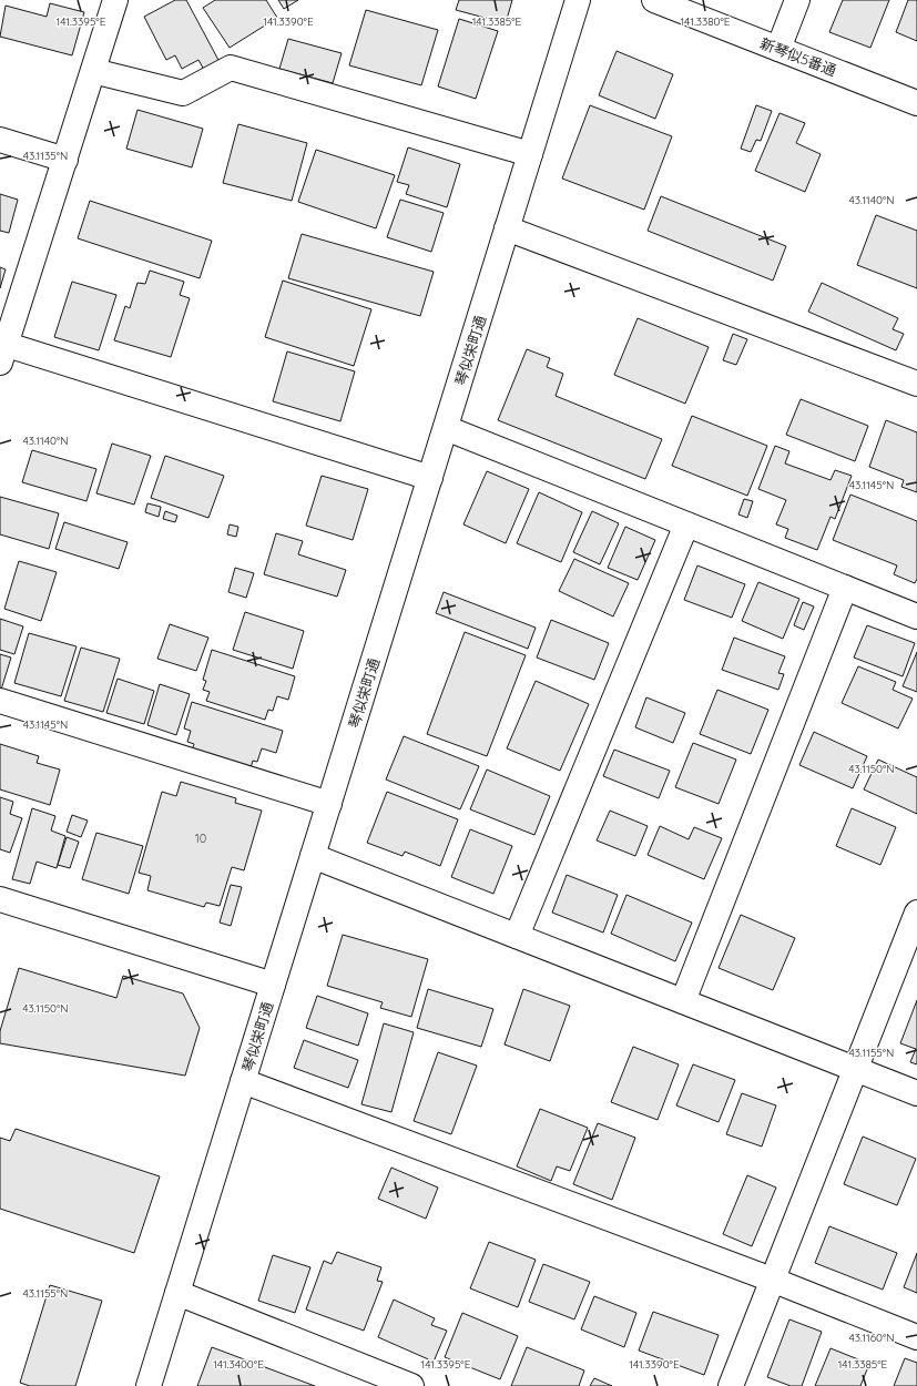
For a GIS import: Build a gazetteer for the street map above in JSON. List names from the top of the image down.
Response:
{
  "streets": {
    "street": ["新琴似5番通", "琴似栄町通"]
  },
  "house_numbers": ["10"],
  "coordinates": [
    "141.3395°E",
    "141.3390°E",
    "141.3385°E",
    "141.3380°E",
    "43.1135°N",
    "43.1140°N",
    "43.1145°N",
    "43.1150°N",
    "43.1155°N",
    "43.1160°N",
    "141.3400°E"
  ]
}
